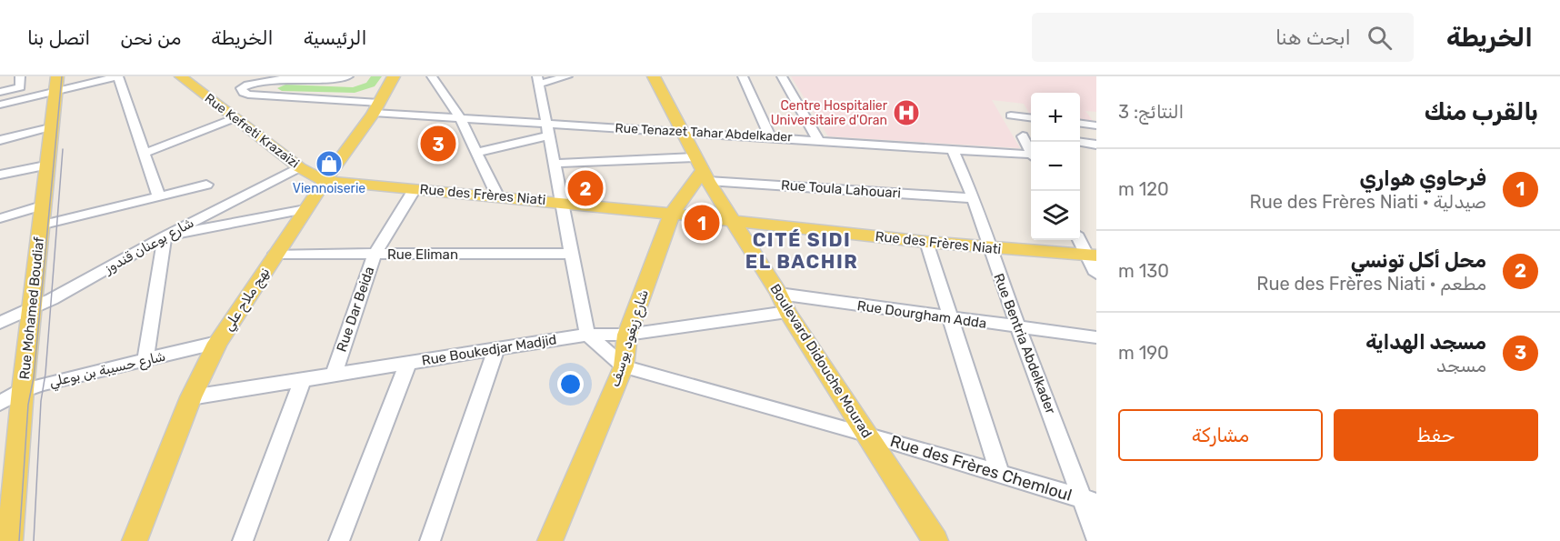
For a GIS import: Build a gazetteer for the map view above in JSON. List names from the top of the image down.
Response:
{
  "streets": {
    "main road": [
      "Rue Kefreti Krazaïzi",
      "Rue des Frères Niati",
      "نهج ملاح علي",
      "Rue Mohamed Boudiaf",
      "شارع زيغود يوسف",
      "Boulevard Didouche Mourad"
    ],
    "street": [
      "Rue Tenazet Tahar Abdelkader",
      "Rue Toula Lahouari",
      "شارع بوعنان قندوز",
      "Rue Eliman",
      "Rue Dar Beida",
      "Rue Dourgham Adda",
      "Rue Bentria Abdelkader",
      "Rue Boukedjar Madjid",
      "شارع حسيبة بن بوعلي",
      "Rue des Frères Chemloul"
    ]
  },
  "crossings": [
    ["Rue Kefreti Krazaïzi", "Rue des Frères Niati"],
    ["Rue Kefreti Krazaïzi", "شارع بوعنان قندوز"],
    ["Rue Kefreti Krazaïzi", "نهج ملاح علي"],
    ["Rue Tenazet Tahar Abdelkader", "نهج ملاح علي"],
    ["Rue Tenazet Tahar Abdelkader", "Rue Bentria Abdelkader"],
    ["Rue Tenazet Tahar Abdelkader", "Boulevard Didouche Mourad"],
    ["Rue Toula Lahouari", "شارع زيغود يوسف"],
    ["Rue Toula Lahouari", "Rue Bentria Abdelkader"],
    ["Rue Toula Lahouari", "Boulevard Didouche Mourad"],
    ["Rue des Frères Niati", "نهج ملاح علي"],
    ["Rue des Frères Niati", "Rue Dar Beida"],
    ["Rue des Frères Niati", "شارع زيغود يوسف"],
    ["Rue des Frères Niati", "Rue Bentria Abdelkader"],
    ["Rue des Frères Niati", "Boulevard Didouche Mourad"],
    ["شارع بوعنان قندوز", "Rue Mohamed Boudiaf"],
    ["Rue Eliman", "نهج ملاح علي"],
    ["Rue Eliman", "Rue Dar Beida"],
    ["نهج ملاح علي", "Rue Boukedjar Madjid"],
    ["نهج ملاح علي", "شارع حسيبة بن بوعلي"],
    ["Rue Mohamed Boudiaf", "شارع حسيبة بن بوعلي"],
    ["Rue Dar Beida", "Rue Boukedjar Madjid"],
    ["Rue Dourgham Adda", "Rue Bentria Abdelkader"],
    ["Rue Dourgham Adda", "Rue Boukedjar Madjid"],
    ["Rue Dourgham Adda", "Boulevard Didouche Mourad"],
    ["شارع زيغود يوسف", "Rue Boukedjar Madjid"],
    ["شارع زيغود يوسف", "Boulevard Didouche Mourad"],
    ["شارع زيغود يوسف", "Rue des Frères Chemloul"],
    ["Rue Bentria Abdelkader", "Rue des Frères Chemloul"],
    ["Rue Boukedjar Madjid", "Boulevard Didouche Mourad"],
    ["Boulevard Didouche Mourad", "Rue des Frères Chemloul"]
  ],
  "districts": ["CITÉ SIDI EL BACHIR"],
  "places": {
    "hospital": ["Centre Hospitalier Universitaire d'Oran"],
    "shop": ["Viennoiserie"]
  },
  "page": {
    "header": "الخريطة",
    "search": "ابحث هنا",
    "nav": [
      "الرئيسية",
      "الخريطة",
      "من نحن",
      "اتصل بنا"
    ],
    "heading": ["بالقرب منك", "النتائج: 3"],
    "map_buttons": ["+", "−"],
    "pins": ["3", "2", "1"],
    "list": [
      {
        "mark": "1",
        "name": "فرحاوي هواري",
        "note": "صيدلية · Rue des Frères Niati",
        "value": "120 m"
      },
      {
        "mark": "2",
        "name": "محل أكل تونسي",
        "note": "مطعم · Rue des Frères Niati",
        "value": "130 m"
      },
      {
        "mark": "3",
        "name": "مسجد الهداية",
        "note": "مسجد",
        "value": "190 m"
      }
    ],
    "buttons": ["حفظ", "مشاركة"]
  }
}
